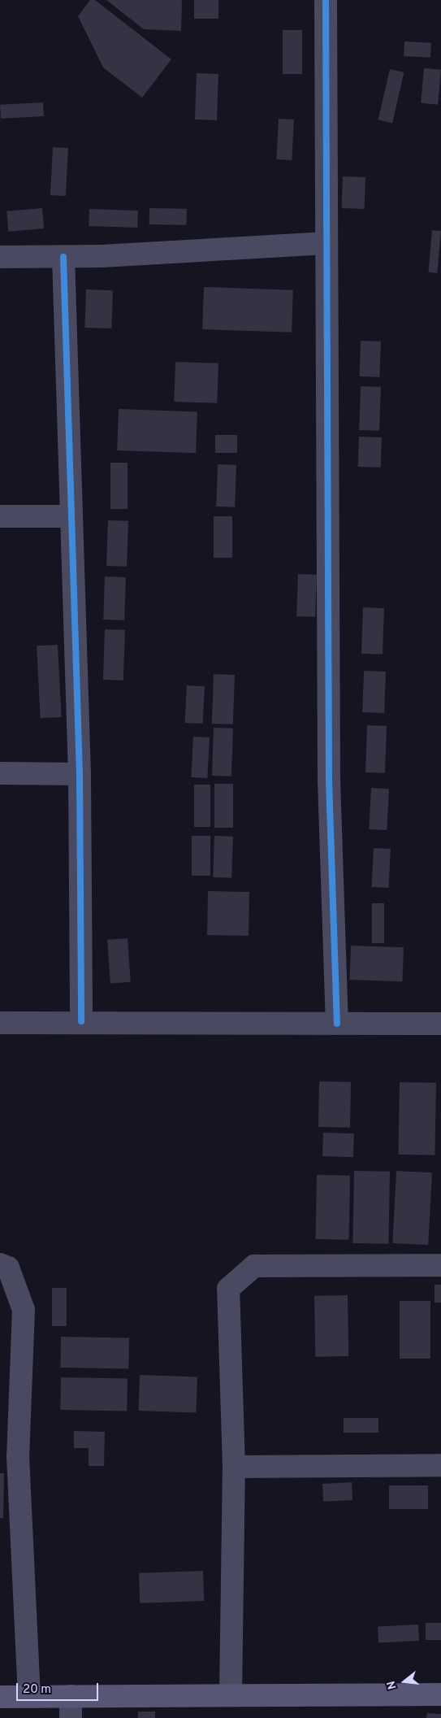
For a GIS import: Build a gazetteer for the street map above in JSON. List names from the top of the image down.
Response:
{
  "scale_bar": "20 m",
  "north": "left"
}
